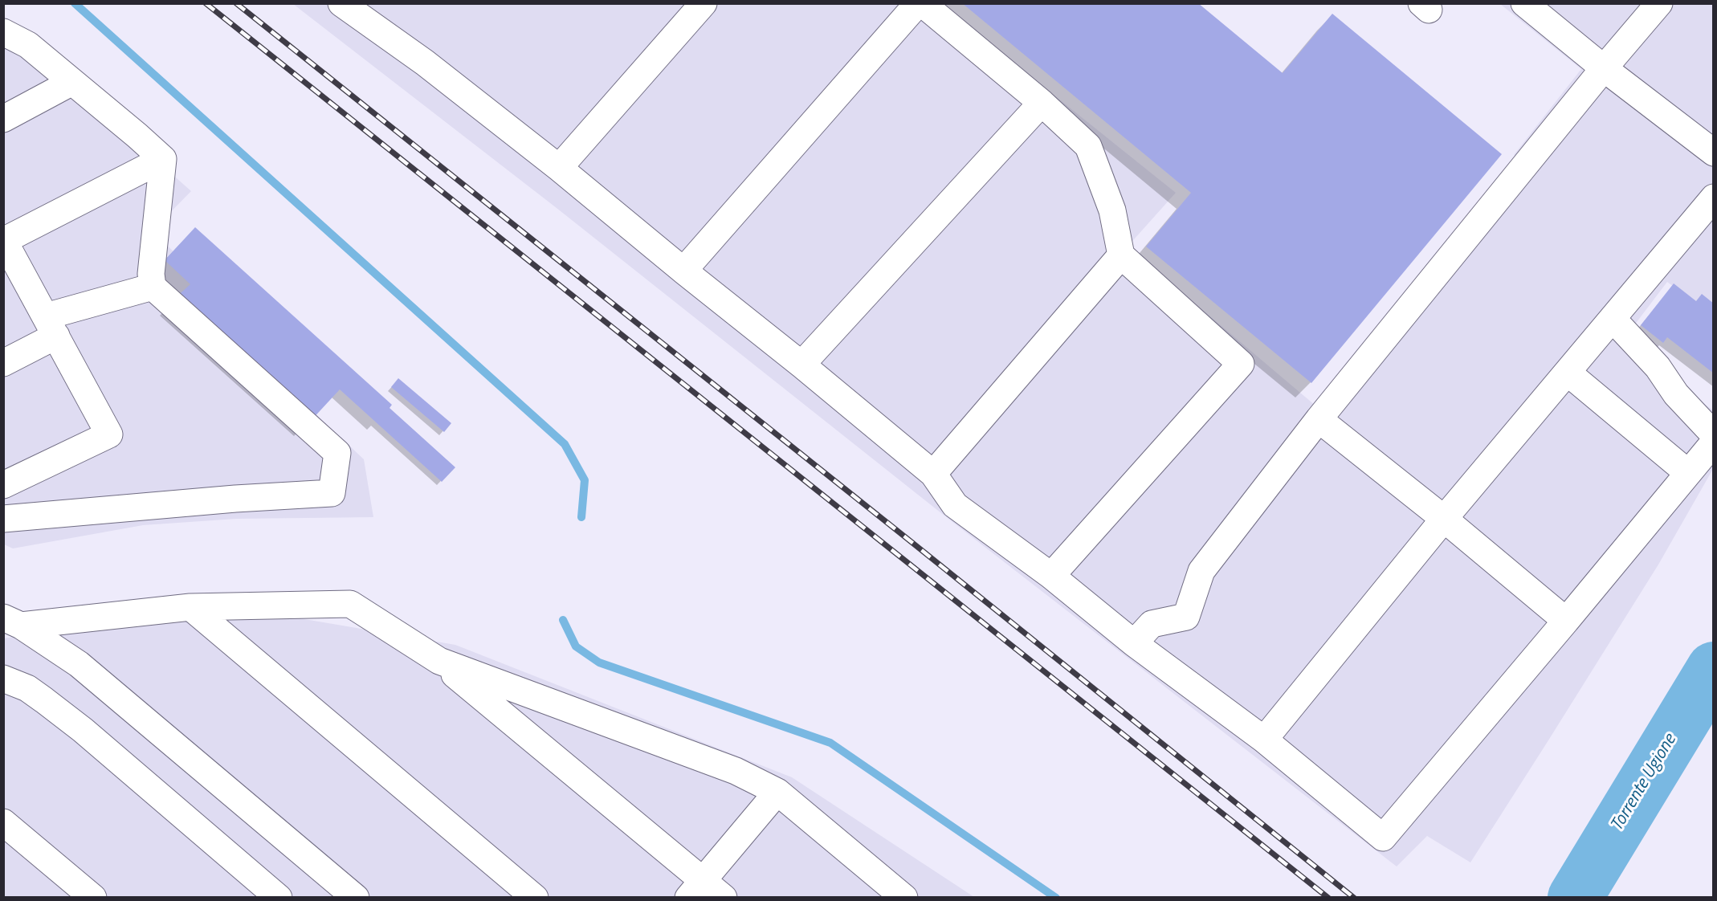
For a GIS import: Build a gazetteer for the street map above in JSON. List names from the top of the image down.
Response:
{
  "water": ["Torrente Ugione"]
}
